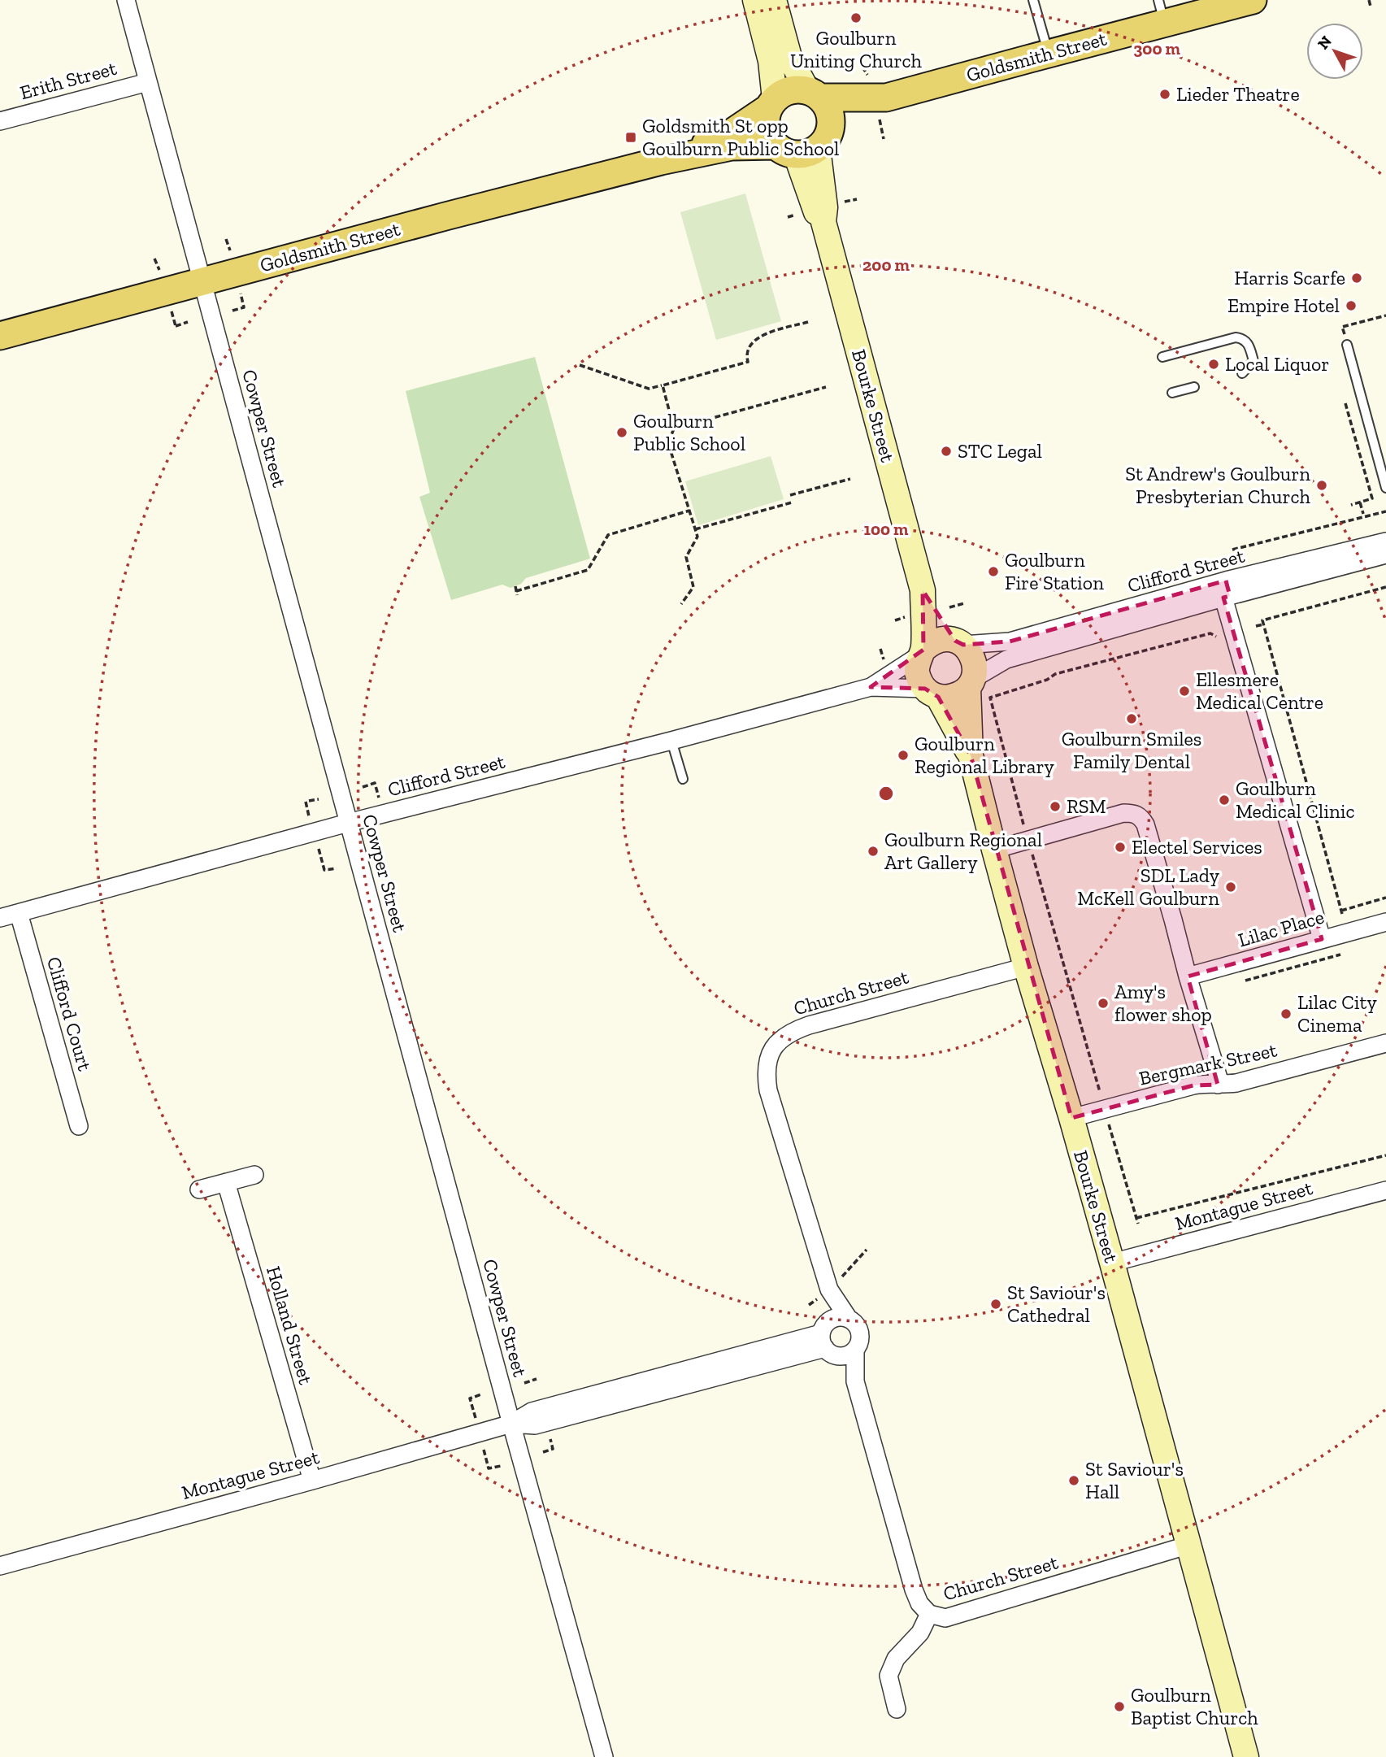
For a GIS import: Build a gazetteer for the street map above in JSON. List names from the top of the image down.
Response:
{
  "streets": {
    "main road": ["Goldsmith Street", "Bourke Street"],
    "street": [
      "Erith Street",
      "Cowper Street",
      "Clifford Street",
      "Lilac Place",
      "Church Street",
      "Clifford Court",
      "Bergmark Street",
      "Montague Street",
      "Holland Street"
    ]
  },
  "crossings": [
    ["Goldsmith Street", "Bourke Street"],
    ["Goldsmith Street", "Cowper Street"],
    ["Erith Street", "Cowper Street"],
    ["Bourke Street", "Clifford Street"],
    ["Bourke Street", "Church Street"],
    ["Bourke Street", "Bergmark Street"],
    ["Bourke Street", "Montague Street"],
    ["Cowper Street", "Clifford Street"],
    ["Cowper Street", "Montague Street"],
    ["Clifford Street", "Clifford Court"],
    ["Church Street", "Montague Street"],
    ["Montague Street", "Holland Street"]
  ],
  "places": {
    "other": [
      "Goulburn Uniting Church",
      "Lieder Theatre",
      "Harris Scarfe",
      "Empire Hotel",
      "Local Liquor",
      "Goulburn Public School",
      "STC Legal",
      "St Andrew's Goulburn Presbyterian Church",
      "Goulburn Fire Station",
      "Ellesmere Medical Centre",
      "Goulburn Smiles Family Dental",
      "Goulburn Regional Library",
      "Goulburn Medical Clinic",
      "RSM",
      "Electel Services",
      "Goulburn Regional Art Gallery",
      "SDL Lady McKell Goulburn",
      "Amy's flower shop",
      "Lilac City Cinema",
      "St Saviour's Cathedral",
      "St Saviour's Hall",
      "Goulburn Baptist Church"
    ],
    "transit": ["Goldsmith St opp Goulburn Public School"]
  },
  "north": "top left",
  "rings": ["300 m", "200 m", "100 m"]
}
